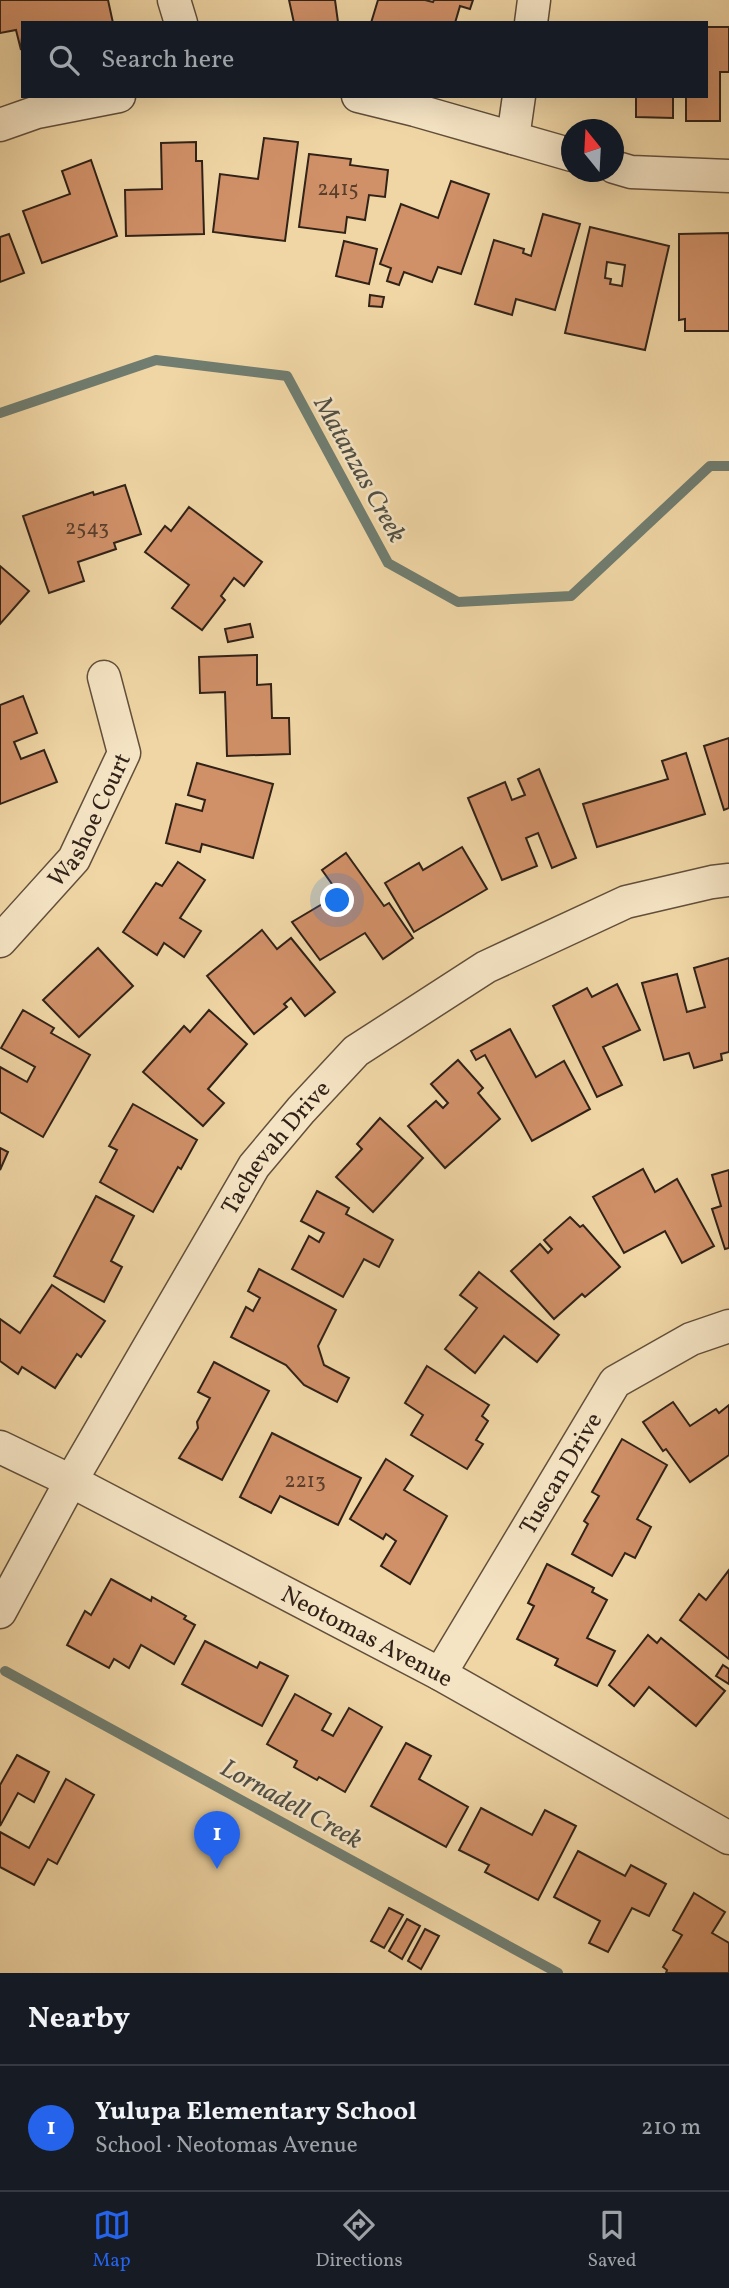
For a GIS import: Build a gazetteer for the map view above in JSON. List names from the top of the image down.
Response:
{
  "streets": {
    "street": [
      "Washoe Court",
      "Tachevah Drive",
      "Tuscan Drive",
      "Neotomas Avenue"
    ]
  },
  "crossings": [
    ["Tachevah Drive", "Neotomas Avenue"],
    ["Tuscan Drive", "Neotomas Avenue"]
  ],
  "water": ["Matanzas Creek", "Lornadell Creek"],
  "house_numbers": ["2415", "2543", "2213"],
  "north": "top",
  "page": {
    "search": "Search here",
    "pins": "1",
    "heading": "Nearby",
    "list": [
      {
        "mark": "1",
        "name": "Yulupa Elementary School",
        "note": "School · Neotomas Avenue",
        "value": "210 m"
      }
    ],
    "nav": ["Map", "Directions", "Saved"]
  }
}
